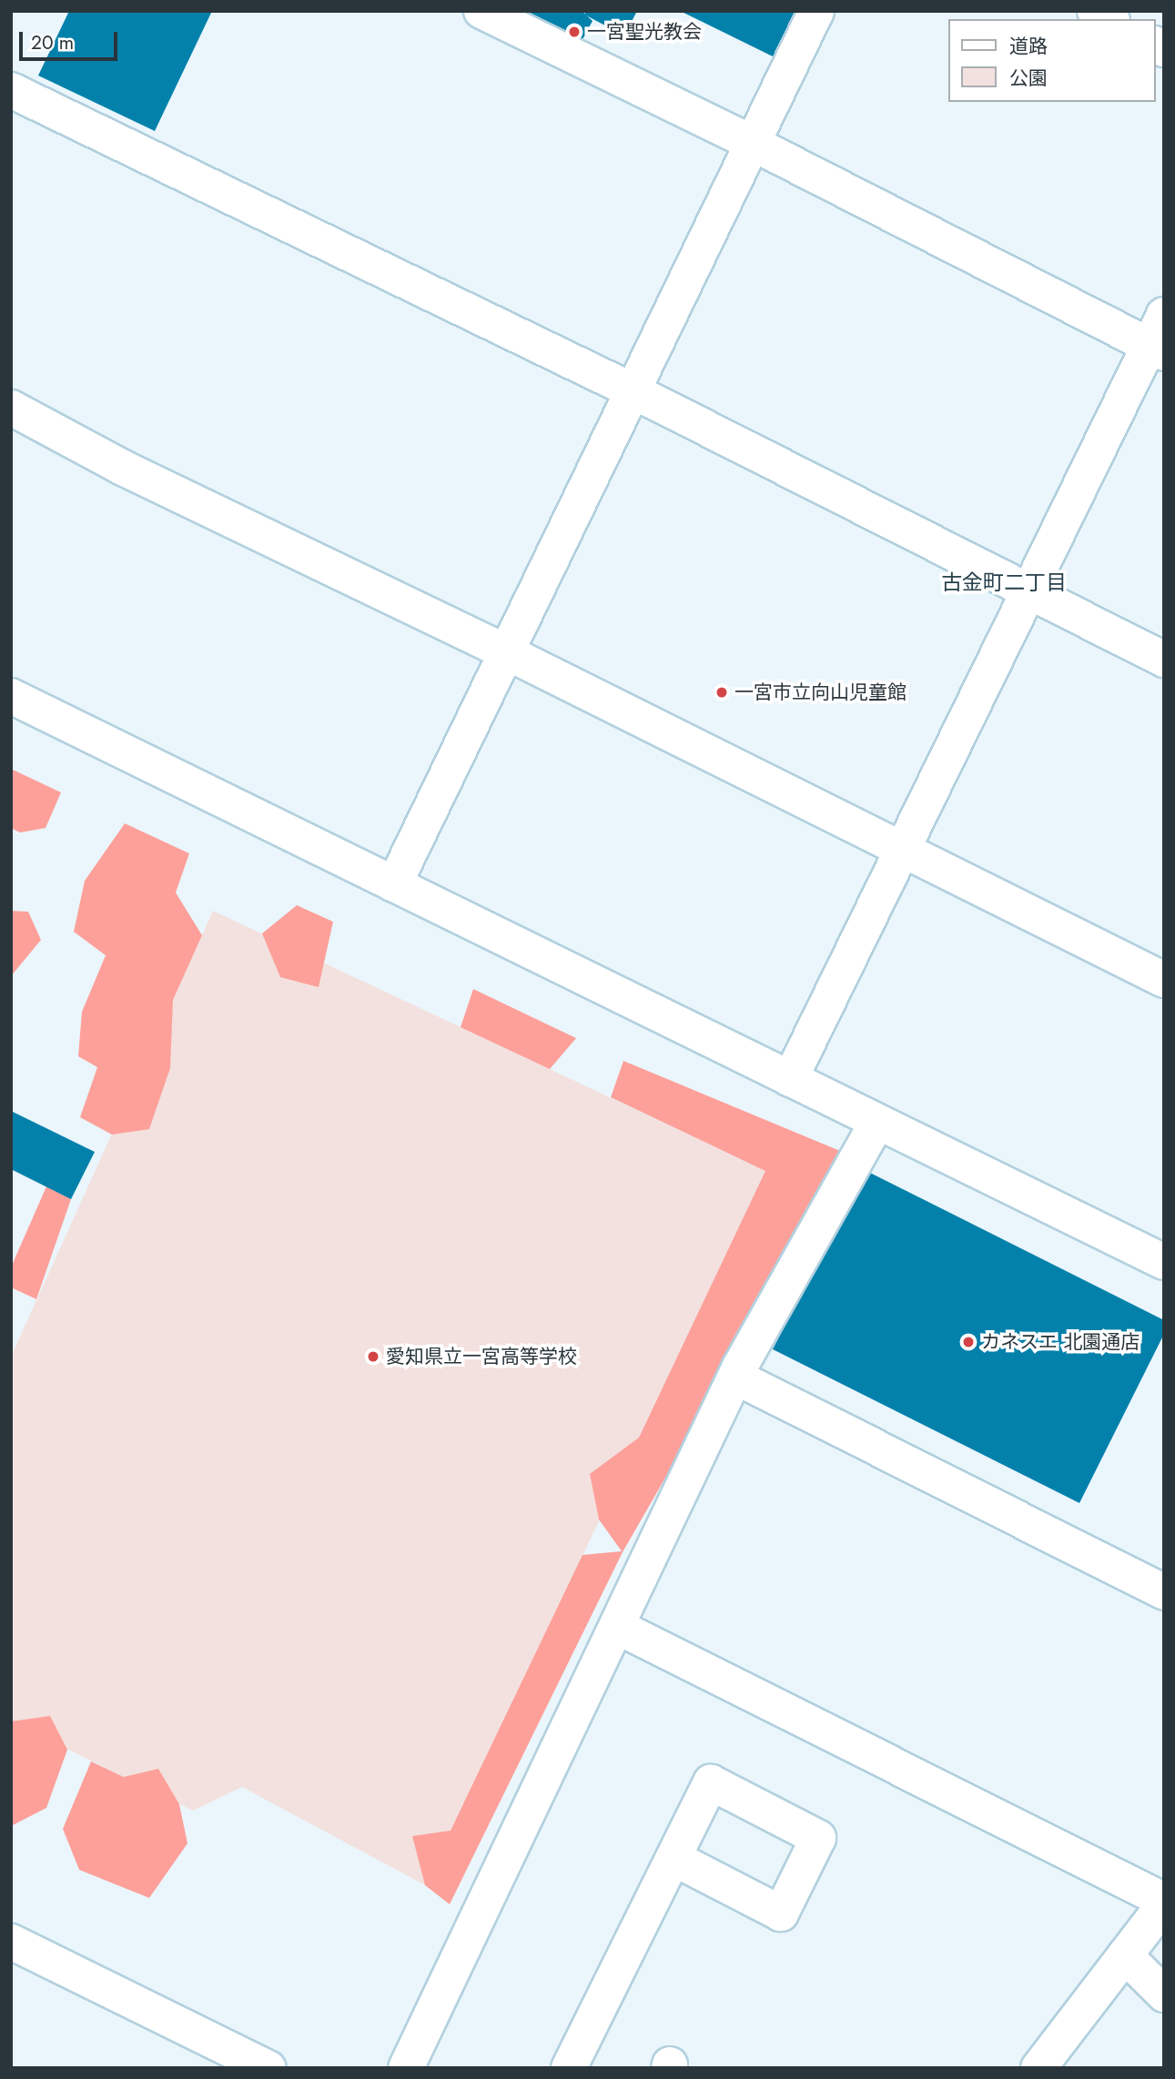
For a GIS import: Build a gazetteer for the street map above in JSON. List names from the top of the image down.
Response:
{
  "districts": ["古金町二丁目"],
  "places": [
    "一宮聖光教会",
    "一宮市立向山児童館",
    "カネスエ 北園通店",
    "愛知県立一宮高等学校"
  ],
  "legend": ["道路", "公園"],
  "scale_bar": "20 m"
}
